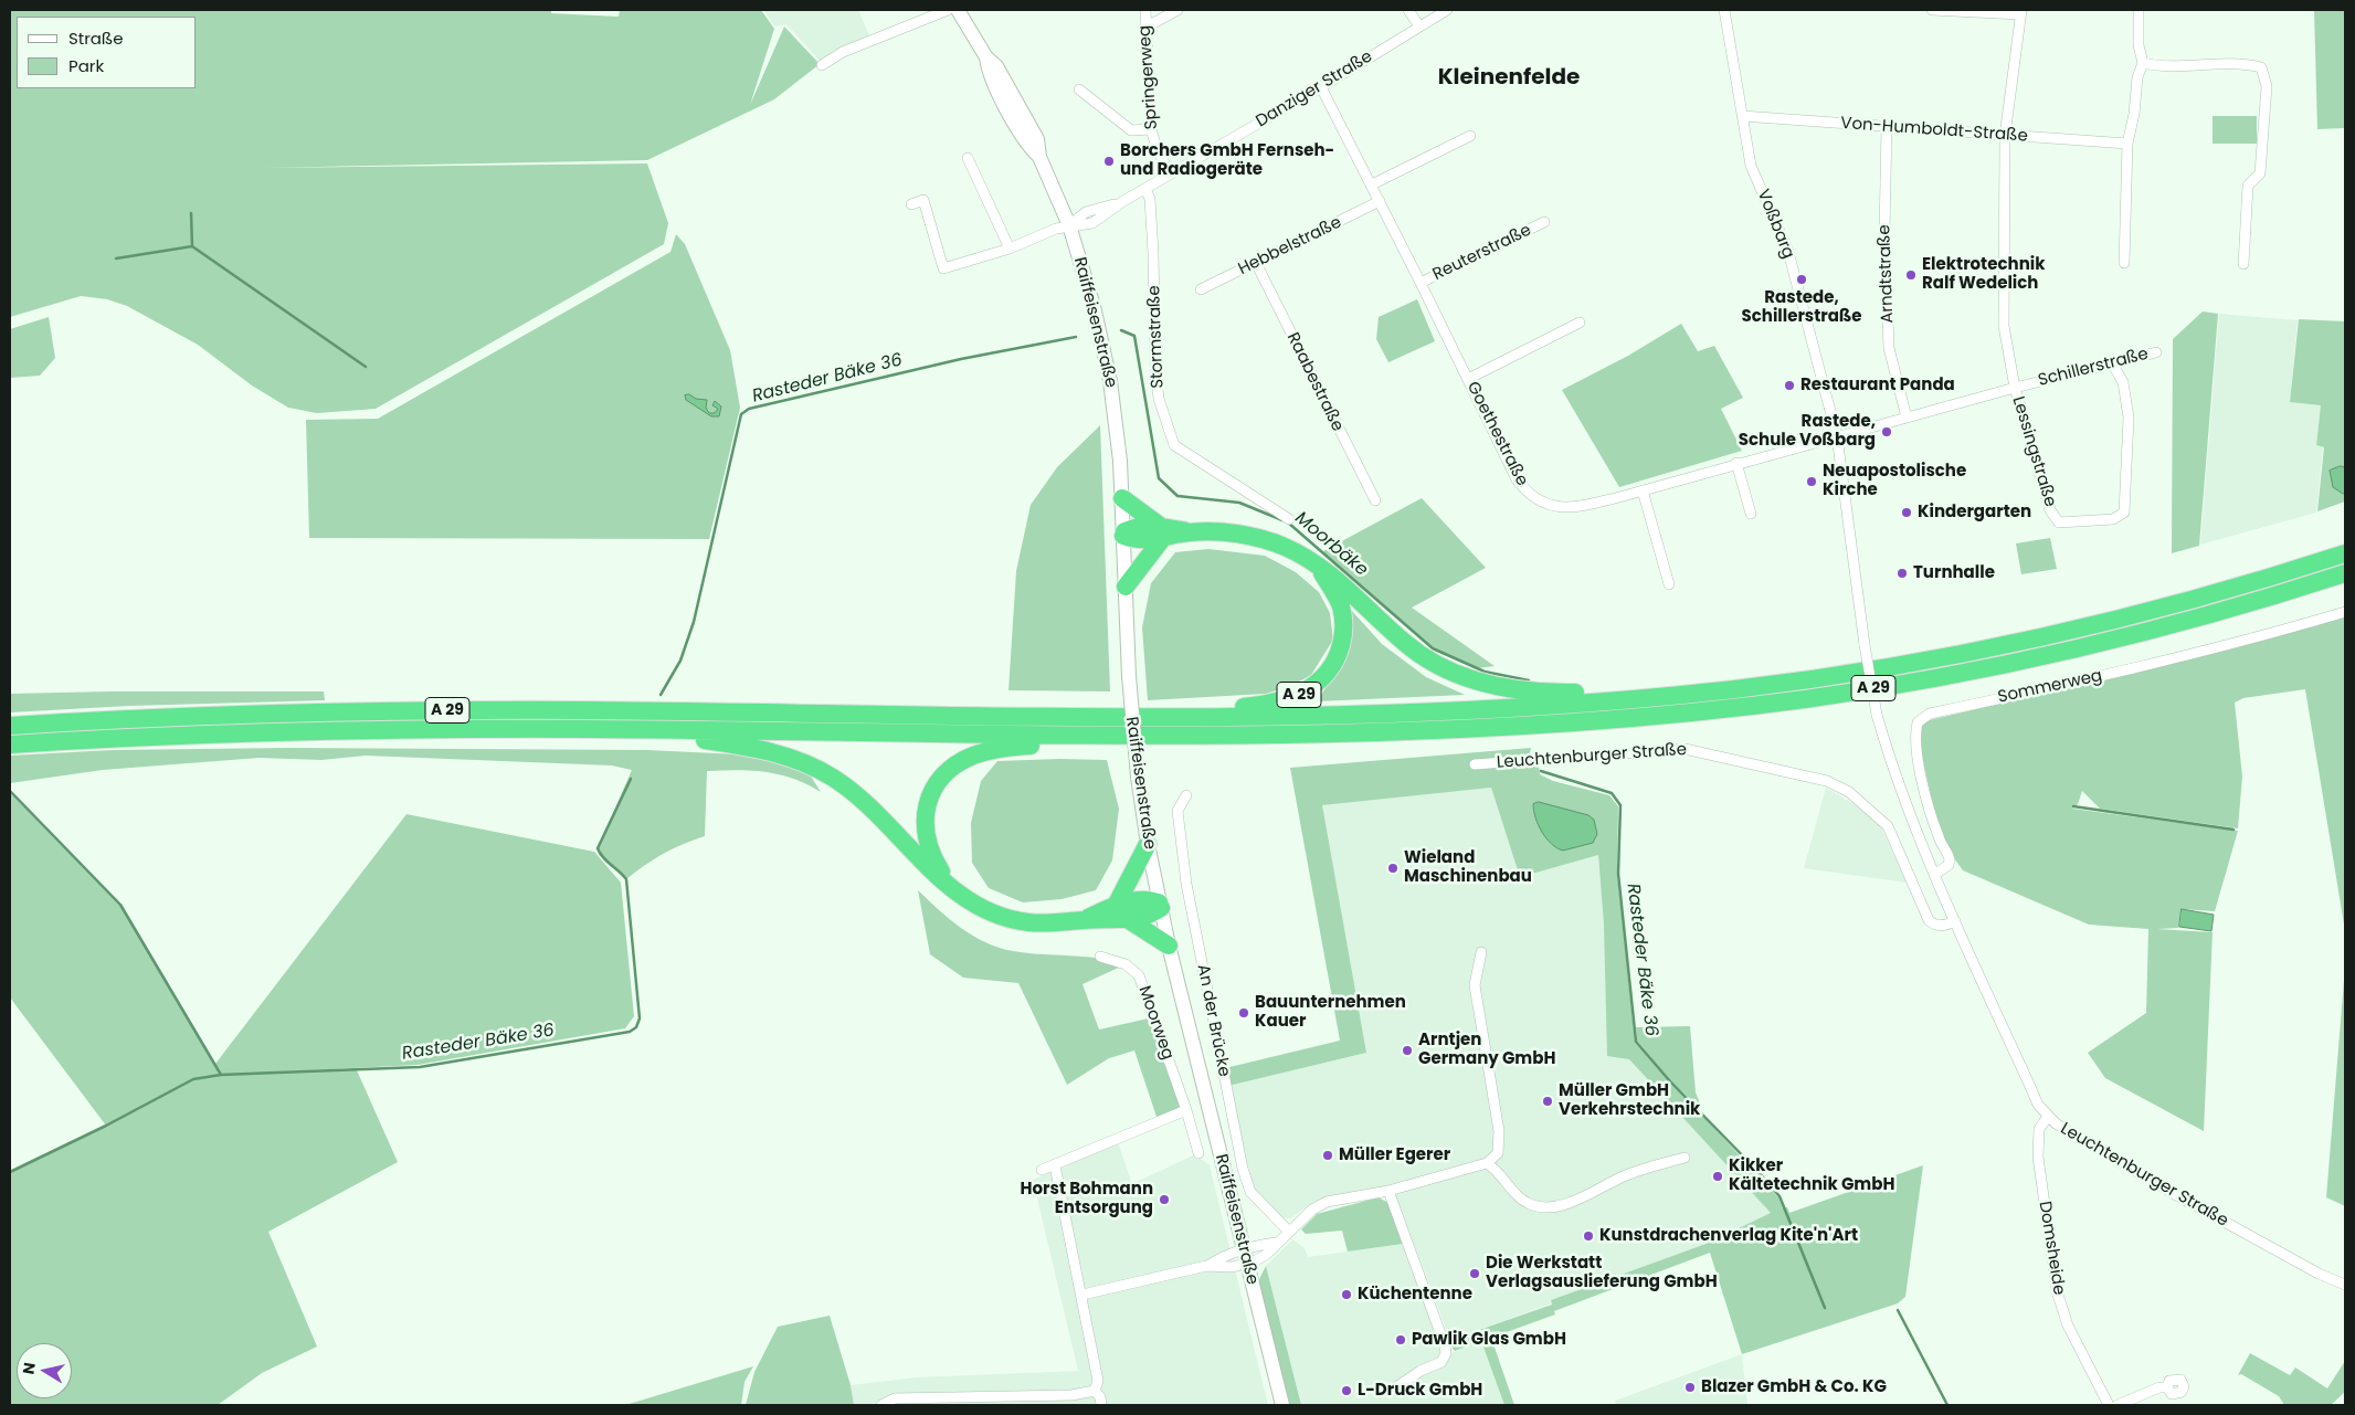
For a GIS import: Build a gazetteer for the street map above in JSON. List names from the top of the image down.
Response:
{
  "streets": {
    "highway": ["A 29"],
    "main road": ["Raiffeisenstraße"],
    "street": [
      "Springerweg",
      "Danziger Straße",
      "Von-Humboldt-Straße",
      "Voßbarg",
      "Hebbelstraße",
      "Reuterstraße",
      "Arndtstraße",
      "Stormstraße",
      "Schillerstraße",
      "Raabestraße",
      "Goethestraße",
      "Lessingstraße",
      "Sommerweg",
      "Leuchtenburger Straße",
      "An der Brücke",
      "Moorweg",
      "Domsheide"
    ]
  },
  "crossings": [
    ["Springerweg", "Danziger Straße"],
    ["Danziger Straße", "Raiffeisenstraße"],
    ["Danziger Straße", "Stormstraße"],
    ["Danziger Straße", "Goethestraße"],
    ["Von-Humboldt-Straße", "Voßbarg"],
    ["Von-Humboldt-Straße", "Arndtstraße"],
    ["Voßbarg", "Schillerstraße"],
    ["Voßbarg", "Goethestraße"],
    ["Voßbarg", "Leuchtenburger Straße"],
    ["Hebbelstraße", "Raabestraße"],
    ["Hebbelstraße", "Goethestraße"],
    ["Reuterstraße", "Goethestraße"],
    ["Arndtstraße", "Schillerstraße"],
    ["Raiffeisenstraße", "A 29"],
    ["Schillerstraße", "Goethestraße"],
    ["Schillerstraße", "Lessingstraße"],
    ["Schillerstraße", "Leuchtenburger Straße"],
    ["Goethestraße", "Leuchtenburger Straße"],
    ["Sommerweg", "Leuchtenburger Straße"],
    ["Leuchtenburger Straße", "Domsheide"]
  ],
  "districts": ["Kleinenfelde"],
  "water": ["Rasteder Bäke 36", "Moorbäke"],
  "places": [
    "Borchers GmbH Fernseh- und Radiogeräte",
    "Elektrotechnik Ralf Wedelich",
    "Rastede, Schillerstraße",
    "Restaurant Panda",
    "Rastede, Schule Voßbarg",
    "Neuapostolische Kirche",
    "Kindergarten",
    "Turnhalle",
    "Wieland Maschinenbau",
    "Bauunternehmen Kauer",
    "Arntjen Germany GmbH",
    "Müller GmbH Verkehrstechnik",
    "Müller Egerer",
    "Kikker Kältetechnik GmbH",
    "Horst Bohmann Entsorgung",
    "Kunstdrachenverlag Kite'n'Art",
    "Die Werkstatt Verlagsauslieferung GmbH",
    "Küchentenne",
    "Pawlik Glas GmbH",
    "Blazer GmbH & Co. KG",
    "L-Druck GmbH"
  ],
  "legend": ["Straße", "Park"],
  "north": "left"
}
